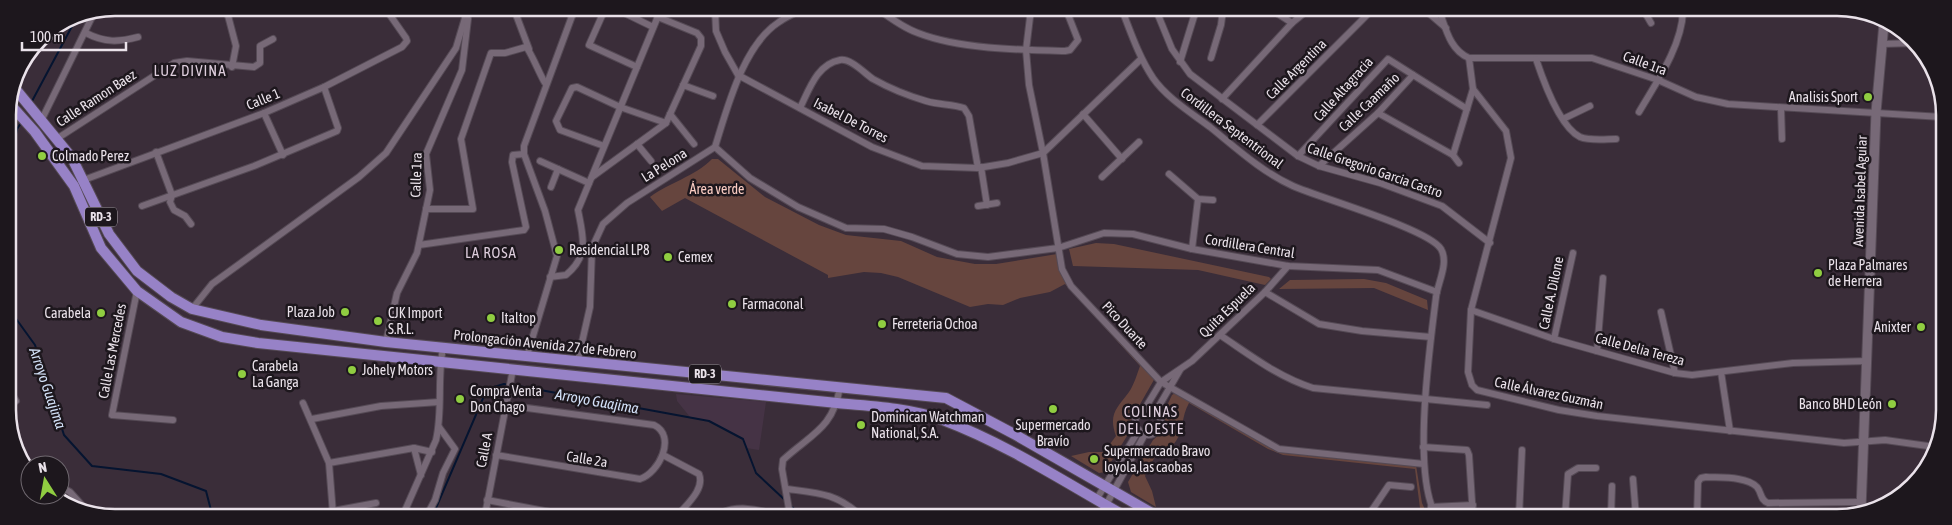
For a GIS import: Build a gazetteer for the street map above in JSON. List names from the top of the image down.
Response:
{
  "streets": {
    "main road": ["Avenida Isabel Aguiar", "RD-3", "Prolongación Avenida 27 de Febrero"],
    "street": [
      "Calle 1ra",
      "Calle Argentina",
      "Calle Altagracia",
      "Calle Ramon Baez",
      "Calle 1",
      "Calle Caamaño",
      "Isabel De Torres",
      "Cordillera Septentrional",
      "La Pelona",
      "Calle Gregorio Garcia Castro",
      "Cordillera Central",
      "Calle A. Dilone",
      "Quita Espuela",
      "Pico Duarte",
      "Calle Delia Tereza",
      "Calle Las Mercedes",
      "Calle Álvarez Guzmán",
      "Calle A",
      "Calle 2a"
    ]
  },
  "crossings": [
    ["Calle 1ra", "Avenida Isabel Aguiar"],
    ["Calle 1ra", "Prolongación Avenida 27 de Febrero"],
    ["Calle Argentina", "Calle Gregorio Garcia Castro"],
    ["Calle Altagracia", "Calle Caamaño"],
    ["Calle Altagracia", "Calle Gregorio Garcia Castro"],
    ["Calle Ramon Baez", "Prolongación Avenida 27 de Febrero"],
    ["Calle 1", "Prolongación Avenida 27 de Febrero"],
    ["Calle Caamaño", "Calle Gregorio Garcia Castro"],
    ["Isabel De Torres", "Cordillera Septentrional"],
    ["Isabel De Torres", "Pico Duarte"],
    ["Cordillera Septentrional", "Cordillera Central"],
    ["Cordillera Septentrional", "Pico Duarte"],
    ["La Pelona", "Cordillera Central"],
    ["La Pelona", "Prolongación Avenida 27 de Febrero"],
    ["Calle Gregorio Garcia Castro", "Calle Álvarez Guzmán"],
    ["Avenida Isabel Aguiar", "Calle Delia Tereza"],
    ["Avenida Isabel Aguiar", "Calle Álvarez Guzmán"],
    ["Cordillera Central", "Quita Espuela"],
    ["Cordillera Central", "Pico Duarte"],
    ["Calle A. Dilone", "Calle Delia Tereza"],
    ["Prolongación Avenida 27 de Febrero", "Calle Las Mercedes"],
    ["Prolongación Avenida 27 de Febrero", "Calle A"],
    ["Calle Delia Tereza", "Calle Álvarez Guzmán"],
    ["Calle A", "Calle 2a"]
  ],
  "districts": ["LUZ DIVINA", "LA ROSA", "COLINAS DEL OESTE"],
  "water": ["Arroyo Guajima"],
  "parks": ["Área verde"],
  "places": [
    "Analisis Sport",
    "Colmado Perez",
    "Residencial LP8",
    "Cemex",
    "Plaza Palmares de Herrera",
    "Farmaconal",
    "Plaza Job",
    "Carabela",
    "Italtop",
    "CJK Import S.R.L.",
    "Ferreteria Ochoa",
    "Anixter",
    "Johely Motors",
    "Carabela La Ganga",
    "Compra Venta Don Chago",
    "Banco BHD León",
    "Supermercado Bravío",
    "Dominican Watchman National, S.A.",
    "Supermercado Bravo loyola,las caobas"
  ],
  "scale_bar": "100 m",
  "north": "top"
}
